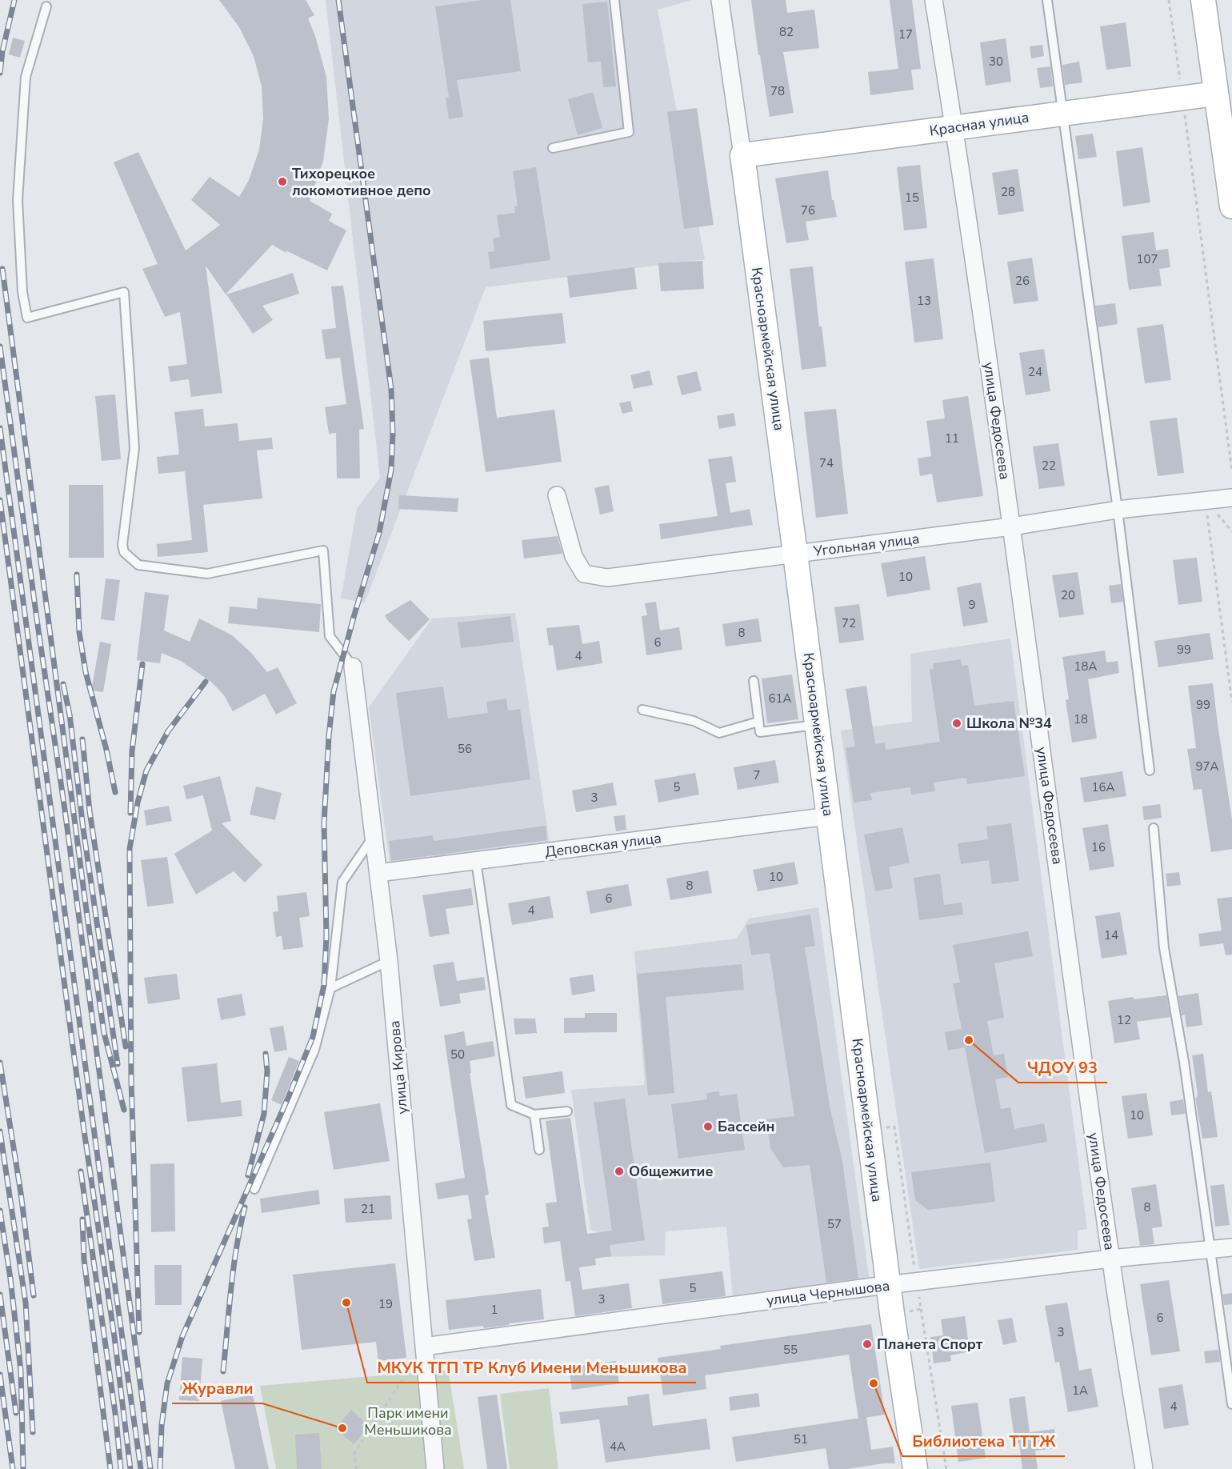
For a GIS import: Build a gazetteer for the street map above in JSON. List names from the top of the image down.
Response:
{
  "streets": {
    "street": [
      "Красная улица",
      "Красноармейская улица",
      "улица Федосеева",
      "Угольная улица",
      "Деповская улица",
      "улица Кирова",
      "улица Чернышова"
    ]
  },
  "crossings": [
    ["Красная улица", "Красноармейская улица"],
    ["Красная улица", "улица Федосеева"],
    ["Красноармейская улица", "Угольная улица"],
    ["Красноармейская улица", "Деповская улица"],
    ["Красноармейская улица", "улица Чернышова"],
    ["улица Федосеева", "Угольная улица"],
    ["улица Федосеева", "улица Чернышова"],
    ["Деповская улица", "улица Кирова"],
    ["улица Кирова", "улица Чернышова"]
  ],
  "parks": ["Парк имени Меньшикова"],
  "places": [
    "Тихорецкое локомотивное депо",
    "Школа №34",
    "ЧДОУ 93",
    "Бассейн",
    "Общежитие",
    "МКУК ТГП ТР Клуб Имени Меньшикова",
    "Планета Спорт",
    "Библиотека ТТТЖ",
    "Журавли"
  ],
  "house_numbers": [
    "82",
    "17",
    "30",
    "78",
    "28",
    "15",
    "76",
    "107",
    "26",
    "13",
    "24",
    "11",
    "74",
    "22",
    "10",
    "20",
    "9",
    "72",
    "8",
    "6",
    "99",
    "4",
    "18А",
    "61А",
    "99",
    "18",
    "56",
    "97А",
    "7",
    "5",
    "16А",
    "3",
    "16",
    "10",
    "8",
    "6",
    "4",
    "14",
    "12",
    "50",
    "10",
    "8",
    "21",
    "57",
    "5",
    "3",
    "19",
    "1",
    "6",
    "3",
    "55",
    "1А",
    "4",
    "51",
    "4А"
  ]
}
